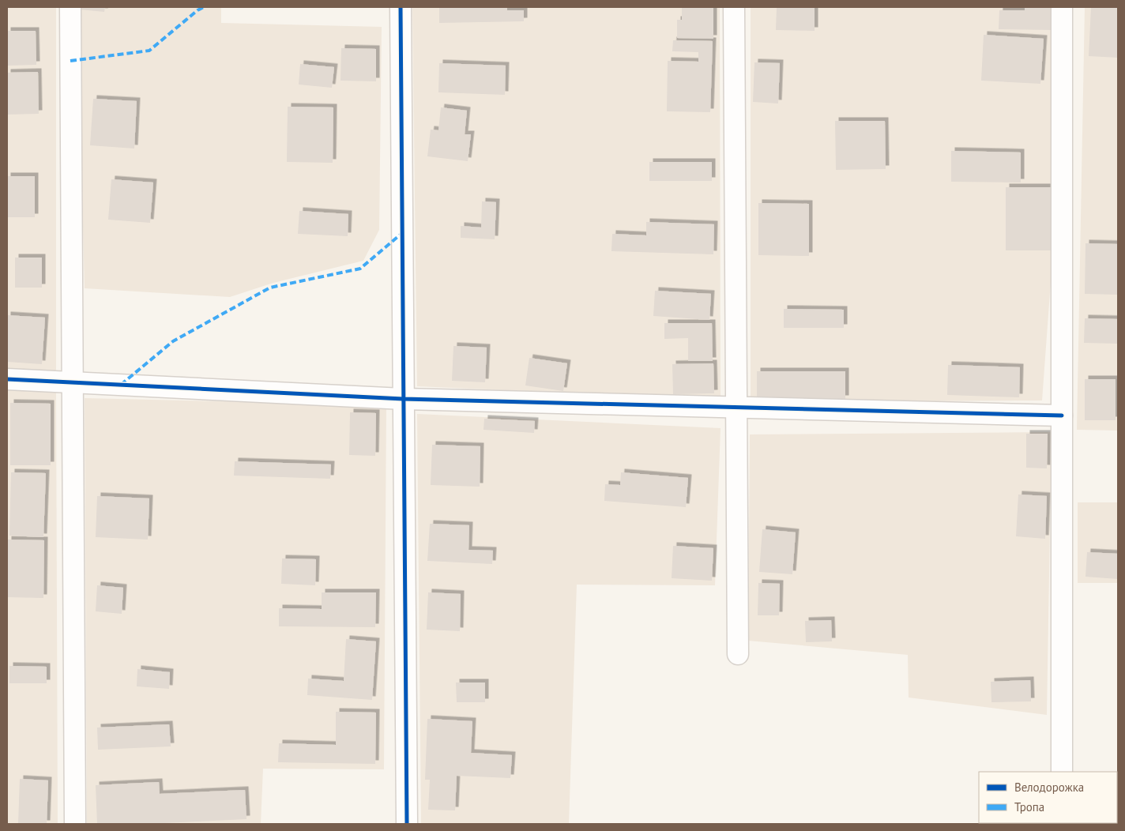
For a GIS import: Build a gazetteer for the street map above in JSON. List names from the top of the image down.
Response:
{
  "legend": ["Велодорожка", "Тропа"]
}
